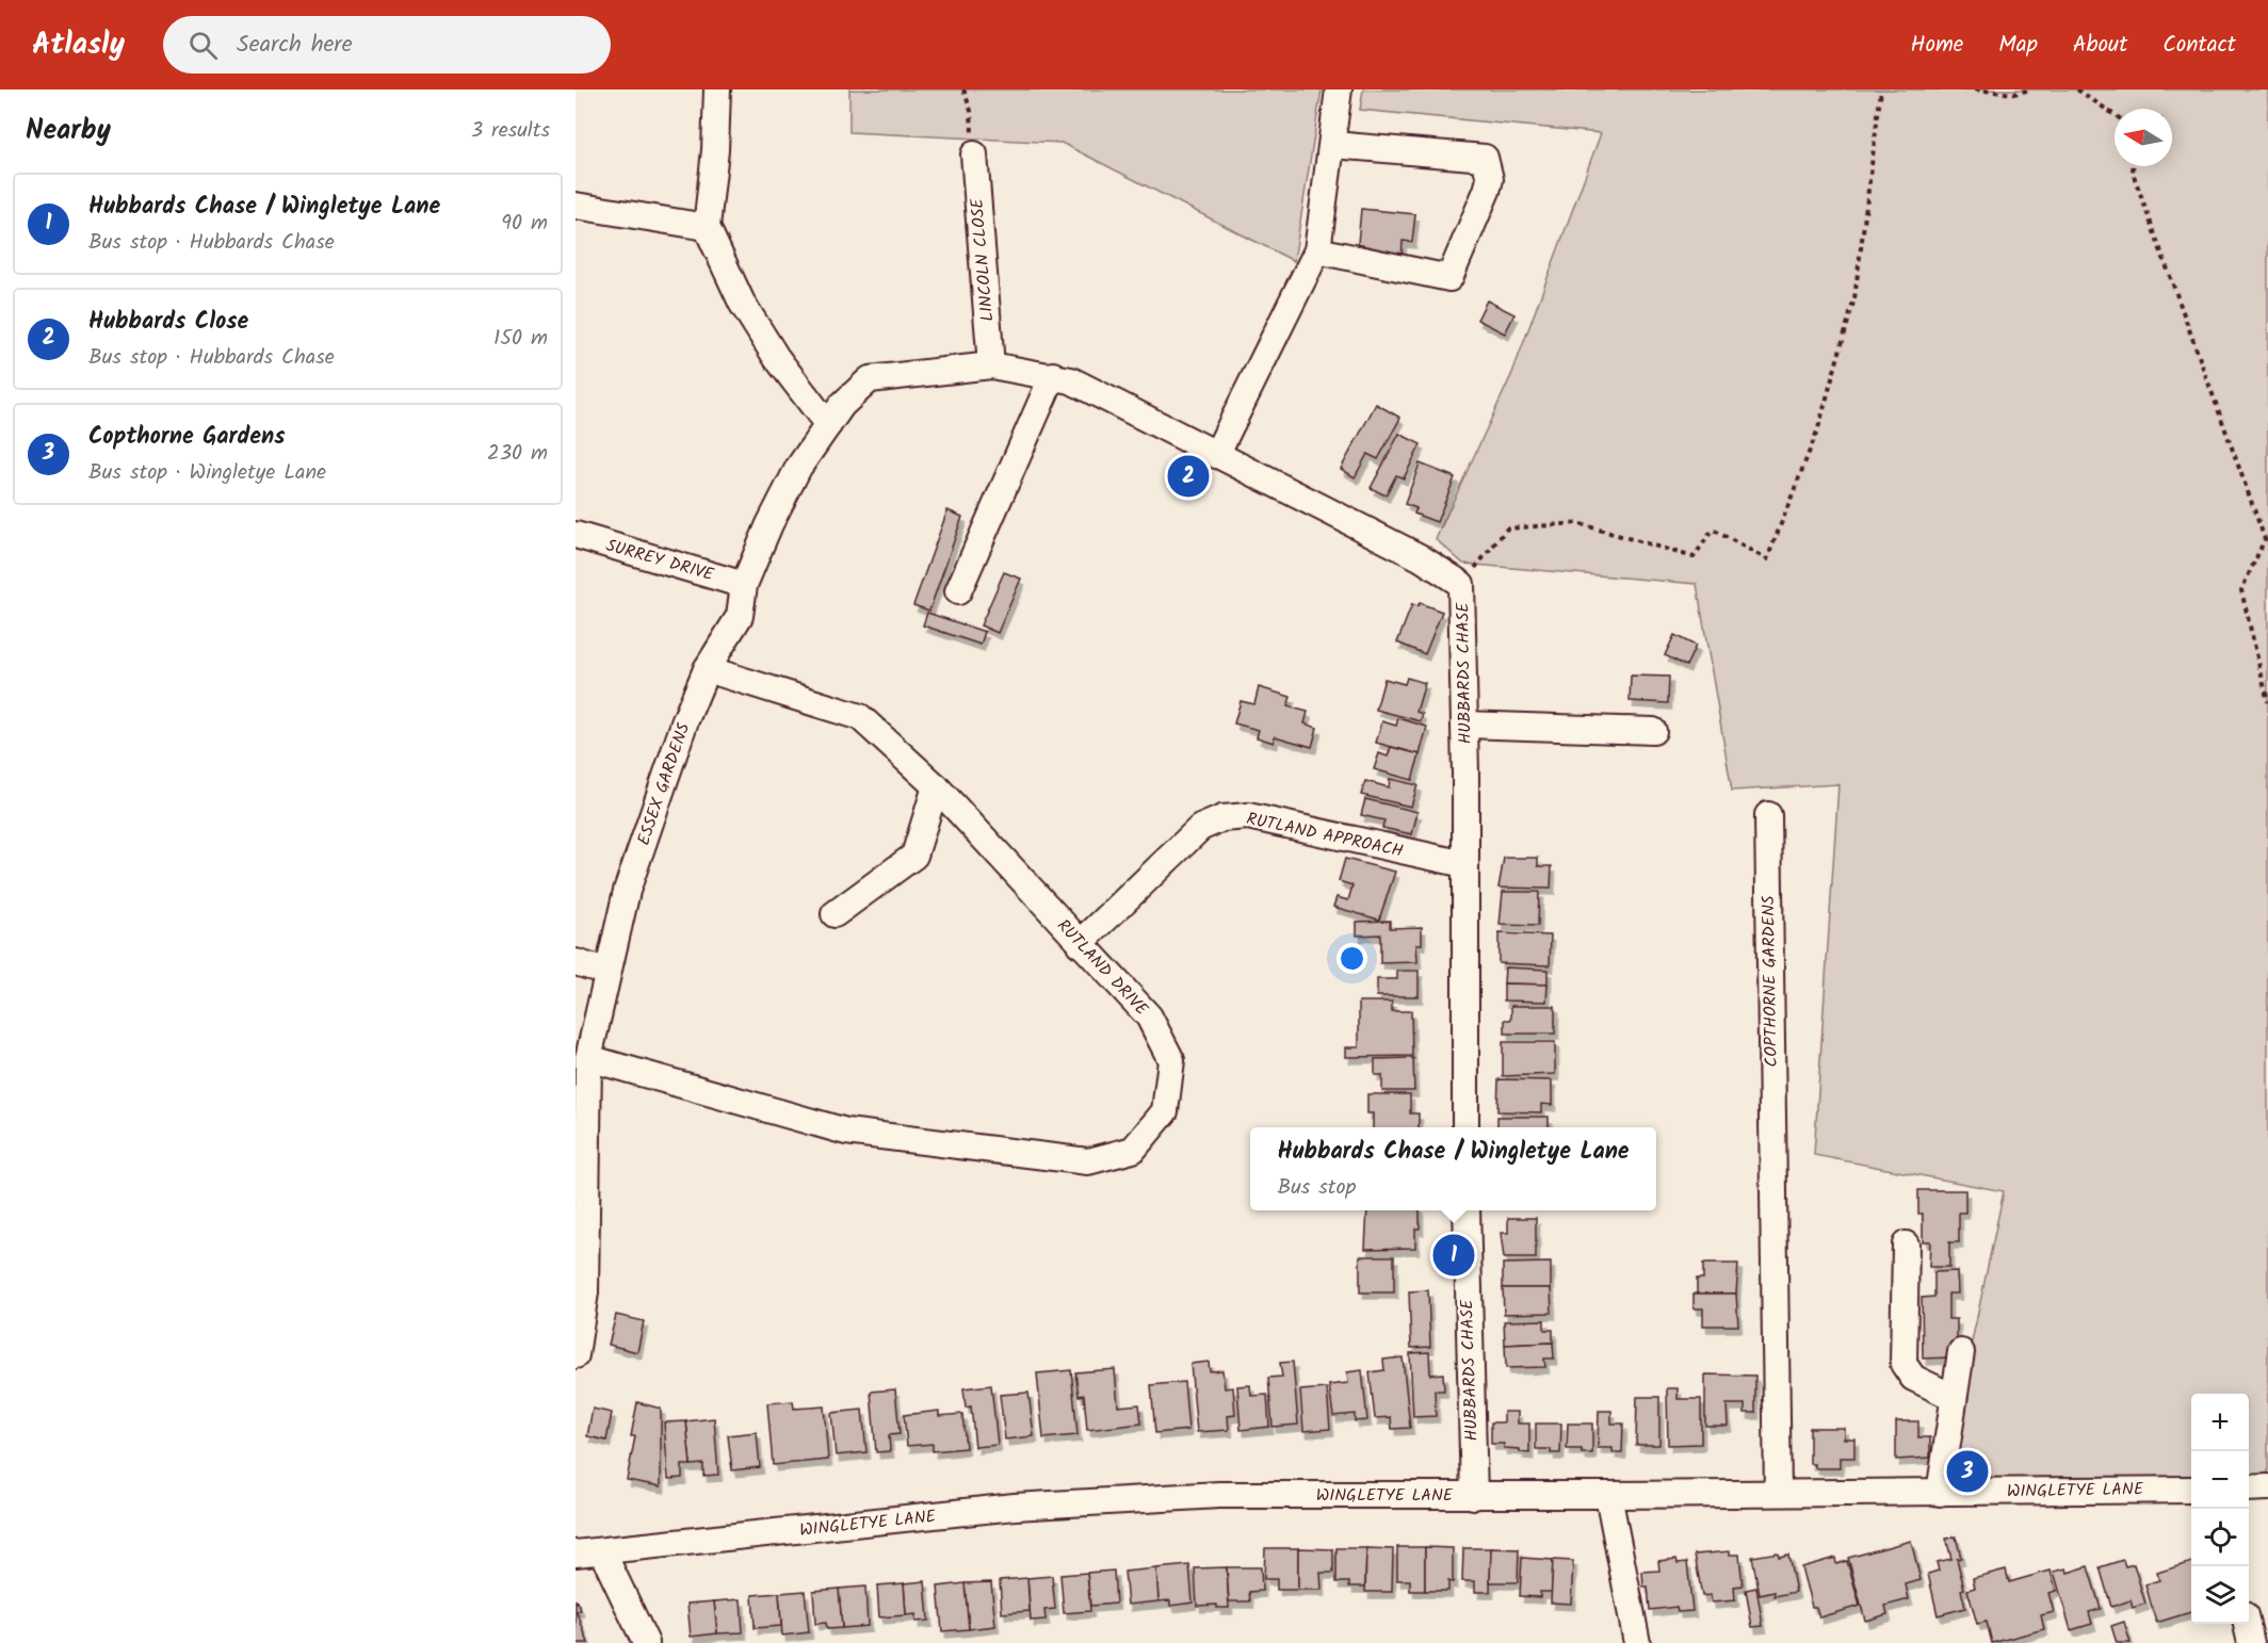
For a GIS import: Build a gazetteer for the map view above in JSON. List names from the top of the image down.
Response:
{
  "streets": {
    "street": [
      "LINCOLN CLOSE",
      "SURREY DRIVE",
      "HUBBARDS CHASE",
      "ESSEX GARDENS",
      "RUTLAND APPROACH",
      "RUTLAND DRIVE",
      "COPTHORNE GARDENS",
      "WINGLETYE LANE"
    ]
  },
  "crossings": [
    ["LINCOLN CLOSE", "HUBBARDS CHASE"],
    ["LINCOLN CLOSE", "ESSEX GARDENS"],
    ["SURREY DRIVE", "ESSEX GARDENS"],
    ["HUBBARDS CHASE", "ESSEX GARDENS"],
    ["HUBBARDS CHASE", "RUTLAND APPROACH"],
    ["HUBBARDS CHASE", "WINGLETYE LANE"],
    ["ESSEX GARDENS", "RUTLAND DRIVE"],
    ["RUTLAND APPROACH", "RUTLAND DRIVE"],
    ["COPTHORNE GARDENS", "WINGLETYE LANE"]
  ],
  "north": "left",
  "page": {
    "header": "Atlasly",
    "search": "Search here",
    "nav": [
      "Home",
      "Map",
      "About",
      "Contact"
    ],
    "heading": ["Nearby", "3 results"],
    "list": [
      {
        "mark": "1",
        "name": "Hubbards Chase / Wingletye Lane",
        "note": "Bus stop · Hubbards Chase",
        "value": "90 m"
      },
      {
        "mark": "2",
        "name": "Hubbards Close",
        "note": "Bus stop · Hubbards Chase",
        "value": "150 m"
      },
      {
        "mark": "3",
        "name": "Copthorne Gardens",
        "note": "Bus stop · Wingletye Lane",
        "value": "230 m"
      }
    ],
    "pins": ["2", "1", "3"],
    "popup": ["Hubbards Chase / Wingletye Lane", "Bus stop"],
    "map_buttons": ["+", "−"]
  }
}
